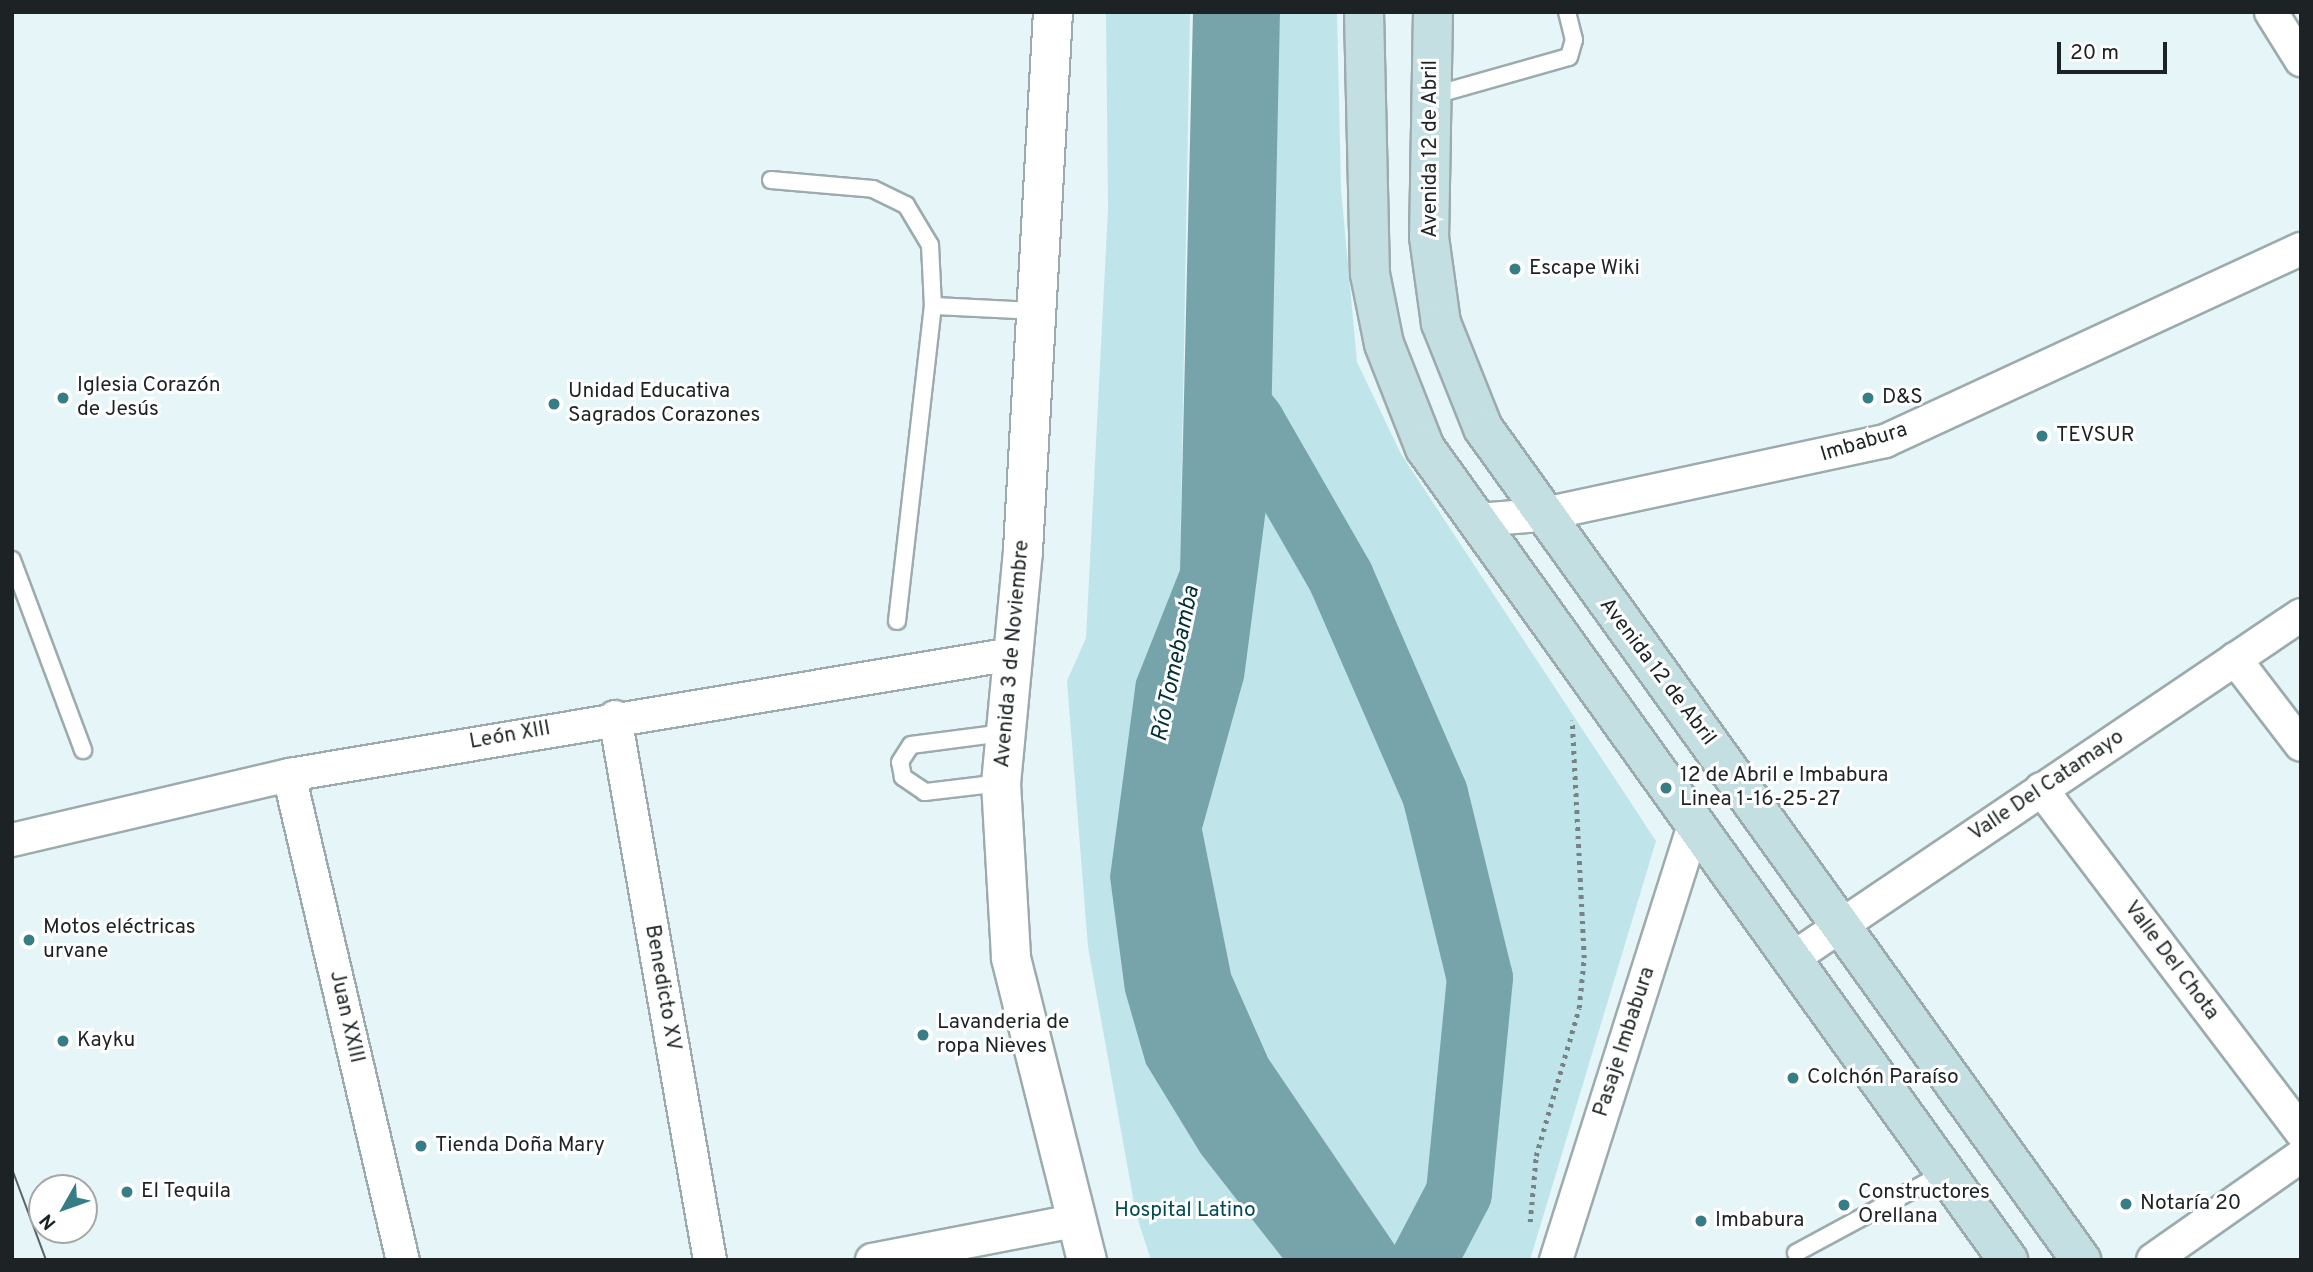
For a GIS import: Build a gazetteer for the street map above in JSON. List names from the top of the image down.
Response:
{
  "streets": {
    "main road": ["Avenida 12 de Abril"],
    "street": [
      "Imbabura",
      "Avenida 3 de Noviembre",
      "León XIII",
      "Valle Del Catamayo",
      "Valle Del Chota",
      "Benedicto XV",
      "Juan XXIII",
      "Pasaje Imbabura"
    ]
  },
  "crossings": [
    ["Avenida 12 de Abril", "Imbabura"],
    ["Avenida 12 de Abril", "Valle Del Catamayo"],
    ["Avenida 3 de Noviembre", "León XIII"],
    ["León XIII", "Benedicto XV"],
    ["León XIII", "Juan XXIII"],
    ["Valle Del Catamayo", "Valle Del Chota"]
  ],
  "water": ["Río Tomebamba"],
  "parks": ["Hospital Latino"],
  "places": [
    "Escape Wiki",
    "Iglesia Corazón de Jesús",
    "D&S",
    "Unidad Educativa Sagrados Corazones",
    "TEVSUR",
    "12 de Abril e Imbabura Linea 1-16-25-27",
    "Motos eléctricas urvane",
    "Lavanderia de ropa Nieves",
    "Kayku",
    "Colchón Paraíso",
    "Tienda Doña Mary",
    "El Tequila",
    "Notaría 20",
    "Constructores Orellana",
    "Imbabura"
  ],
  "scale_bar": "20 m",
  "north": "bottom left"
}
